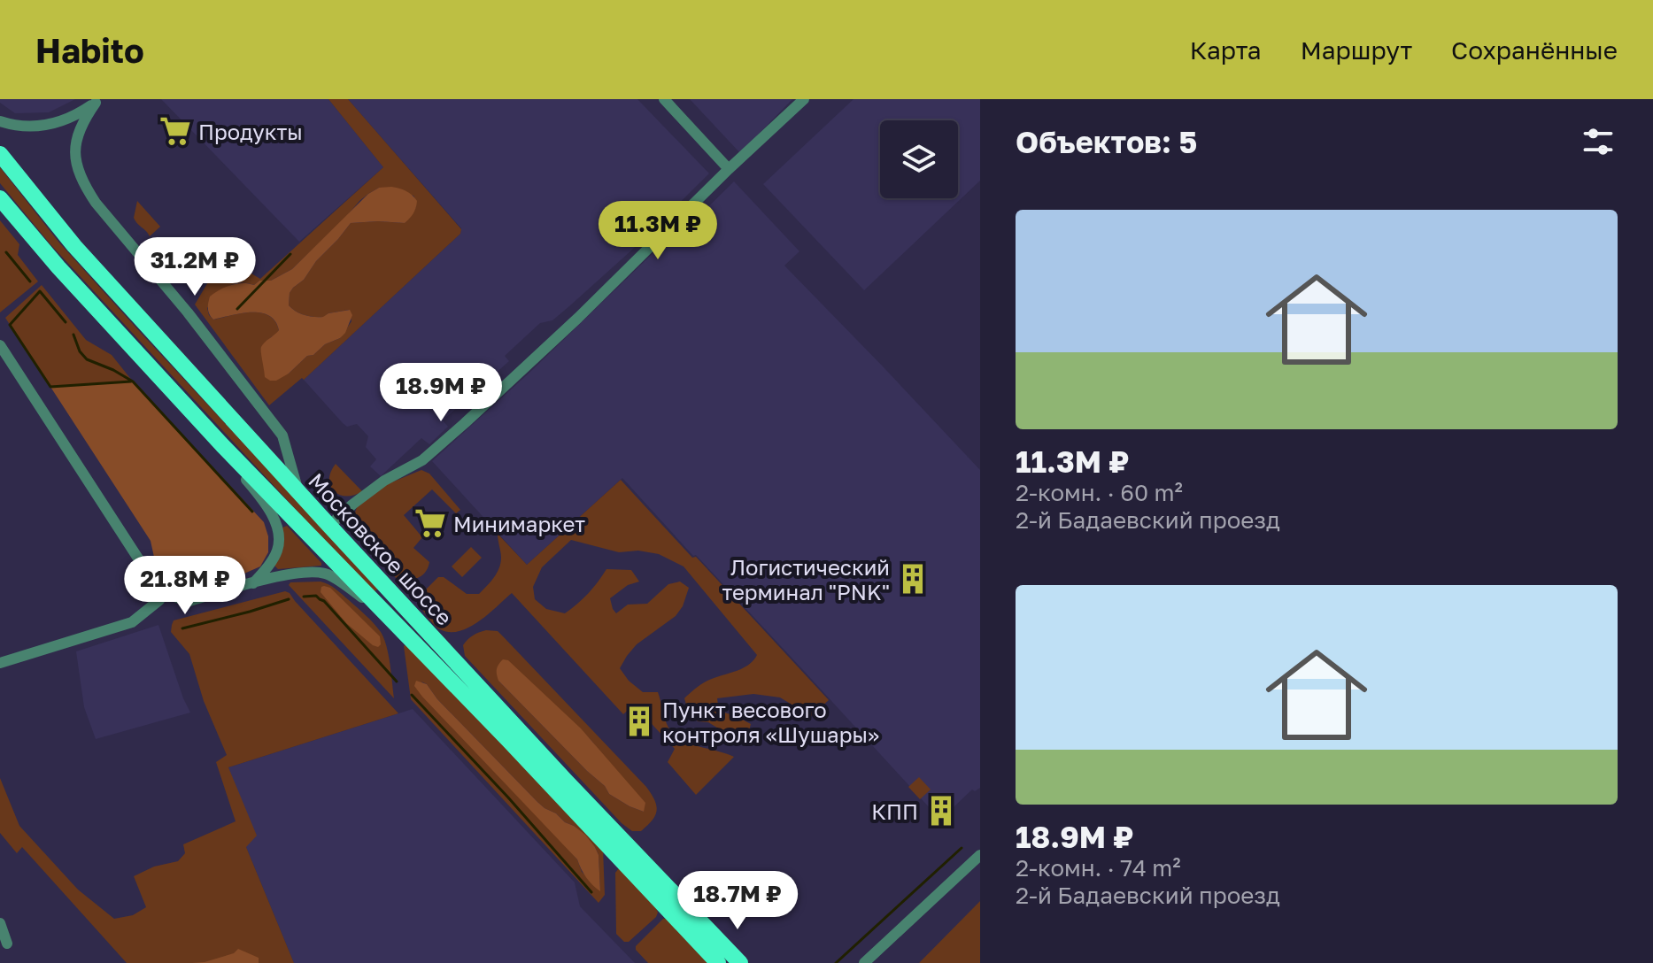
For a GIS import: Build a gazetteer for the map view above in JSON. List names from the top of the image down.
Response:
{
  "streets": {
    "highway": ["Московское шоссе"]
  },
  "places": {
    "supermarket": ["Продукты", "Минимаркет"],
    "building": ["Логистический терминал \"PNK\"", "Пункт весового контроля «Шушары»", "КПП"]
  },
  "page": {
    "header": "Habito",
    "nav": ["Карта", "Маршрут", "Сохранённые"],
    "heading": "Объектов: 5",
    "list": [
      {
        "name": "11.3M ₽",
        "note": "2-комн. · 60 m² · 2-й Бадаевский проезд"
      },
      {
        "name": "18.9M ₽",
        "note": "2-комн. · 74 m² · 2-й Бадаевский проезд"
      }
    ],
    "price": [
      "11.3M ₽",
      "31.2M ₽",
      "18.9M ₽",
      "21.8M ₽",
      "18.7M ₽"
    ]
  }
}
